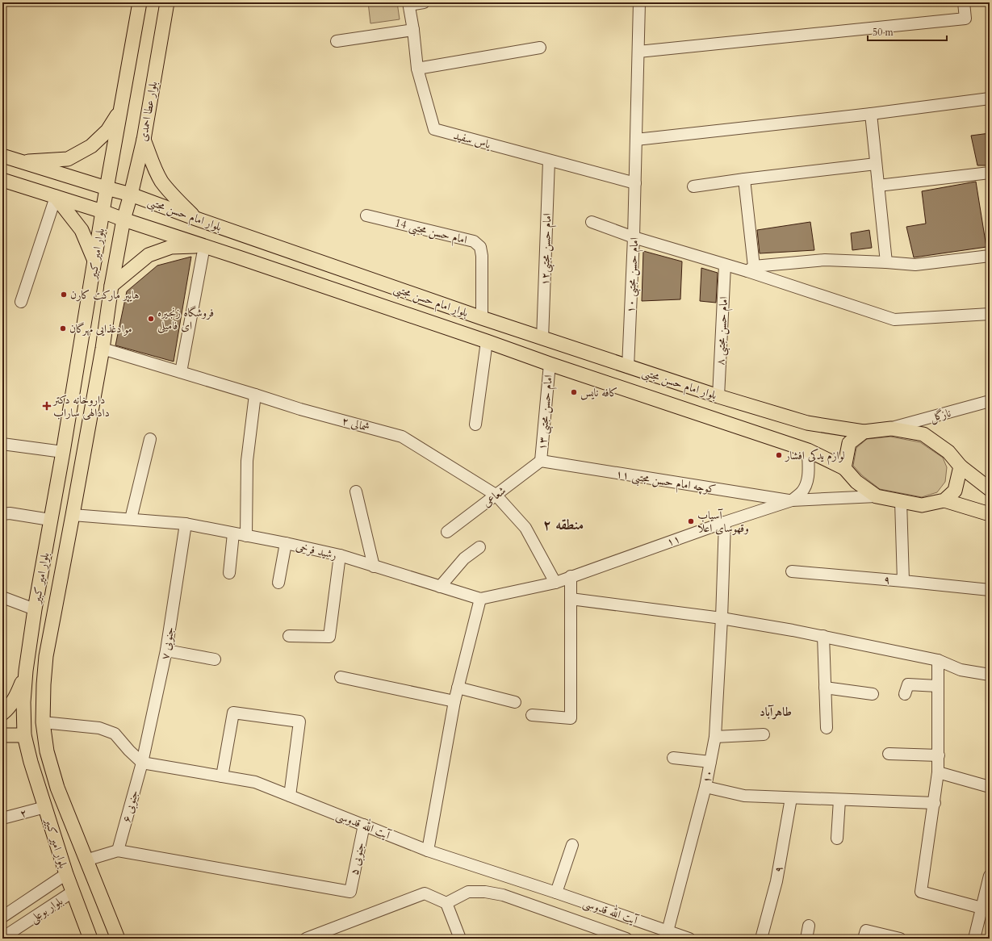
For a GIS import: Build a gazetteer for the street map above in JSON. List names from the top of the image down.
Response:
{
  "streets": {
    "main road": ["بلوار عطا احمدی", "بلوار امام حسن مجتبی", "بلوار امیر کبیر"],
    "street": [
      "یاس سفید",
      "امام حسن مجتبی 14",
      "امام حسن مجتبی۱۲",
      "امام حسن مجتبی ۱۰",
      "امام حسن مجتبی ۸",
      "امام حسن مجتبی ۱۳",
      "نازگل",
      "۲ شمالی",
      "کوچه امام حسن مجتبی ۱۱",
      "شعاعی",
      "۱۱",
      "رشید فرخی",
      "۹",
      "۷ جنوبی",
      "۱۰",
      "۶ جنوبی",
      "۲",
      "آیت الله قدوسی",
      "۵ جنوبی",
      "بلوار بوعلی"
    ]
  },
  "crossings": [
    ["بلوار عطا احمدی", "بلوار امام حسن مجتبی"],
    ["بلوار عطا احمدی", "بلوار امیر کبیر"],
    ["یاس سفید", "امام حسن مجتبی۱۲"],
    ["یاس سفید", "امام حسن مجتبی ۱۰"],
    ["بلوار امام حسن مجتبی", "امام حسن مجتبی 14"],
    ["بلوار امام حسن مجتبی", "امام حسن مجتبی۱۲"],
    ["بلوار امام حسن مجتبی", "بلوار امیر کبیر"],
    ["بلوار امام حسن مجتبی", "امام حسن مجتبی ۱۰"],
    ["بلوار امام حسن مجتبی", "امام حسن مجتبی ۸"],
    ["بلوار امام حسن مجتبی", "امام حسن مجتبی ۱۳"],
    ["بلوار امام حسن مجتبی", "نازگل"],
    ["بلوار امام حسن مجتبی", "۱۱"],
    ["بلوار امام حسن مجتبی", "۹"],
    ["بلوار امیر کبیر", "۲ شمالی"],
    ["بلوار امیر کبیر", "رشید فرخی"],
    ["بلوار امیر کبیر", "۲"],
    ["بلوار امیر کبیر", "بلوار بوعلی"],
    ["امام حسن مجتبی ۱۳", "کوچه امام حسن مجتبی ۱۱"],
    ["امام حسن مجتبی ۱۳", "شعاعی"],
    ["نازگل", "۱۱"],
    ["نازگل", "۹"],
    ["۲ شمالی", "شعاعی"],
    ["۲ شمالی", "۱۱"],
    ["۲ شمالی", "رشید فرخی"],
    ["کوچه امام حسن مجتبی ۱۱", "شعاعی"],
    ["کوچه امام حسن مجتبی ۱۱", "۱۱"],
    ["۱۱", "رشید فرخی"],
    ["۱۱", "۹"],
    ["۱۱", "۱۰"],
    ["رشید فرخی", "۷ جنوبی"],
    ["۷ جنوبی", "۶ جنوبی"],
    ["۷ جنوبی", "آیت الله قدوسی"],
    ["۱۰", "آیت الله قدوسی"],
    ["۶ جنوبی", "آیت الله قدوسی"],
    ["۶ جنوبی", "۵ جنوبی"],
    ["آیت الله قدوسی", "۵ جنوبی"]
  ],
  "districts": ["منطقه ۲", "طاهرآباد"],
  "places": {
    "other": [
      "هایپر مارکت کارن",
      "فروشگاه زنجیره ای فامیلی",
      "موادغذایی مهرگان",
      "کافه نایس",
      "لوازم یدکی افشار",
      "آسیاب وقهوسای اعلا"
    ],
    "health": ["داروخانه دکتر دادالهی ساراب"]
  },
  "scale_bar": "50 m"
}
